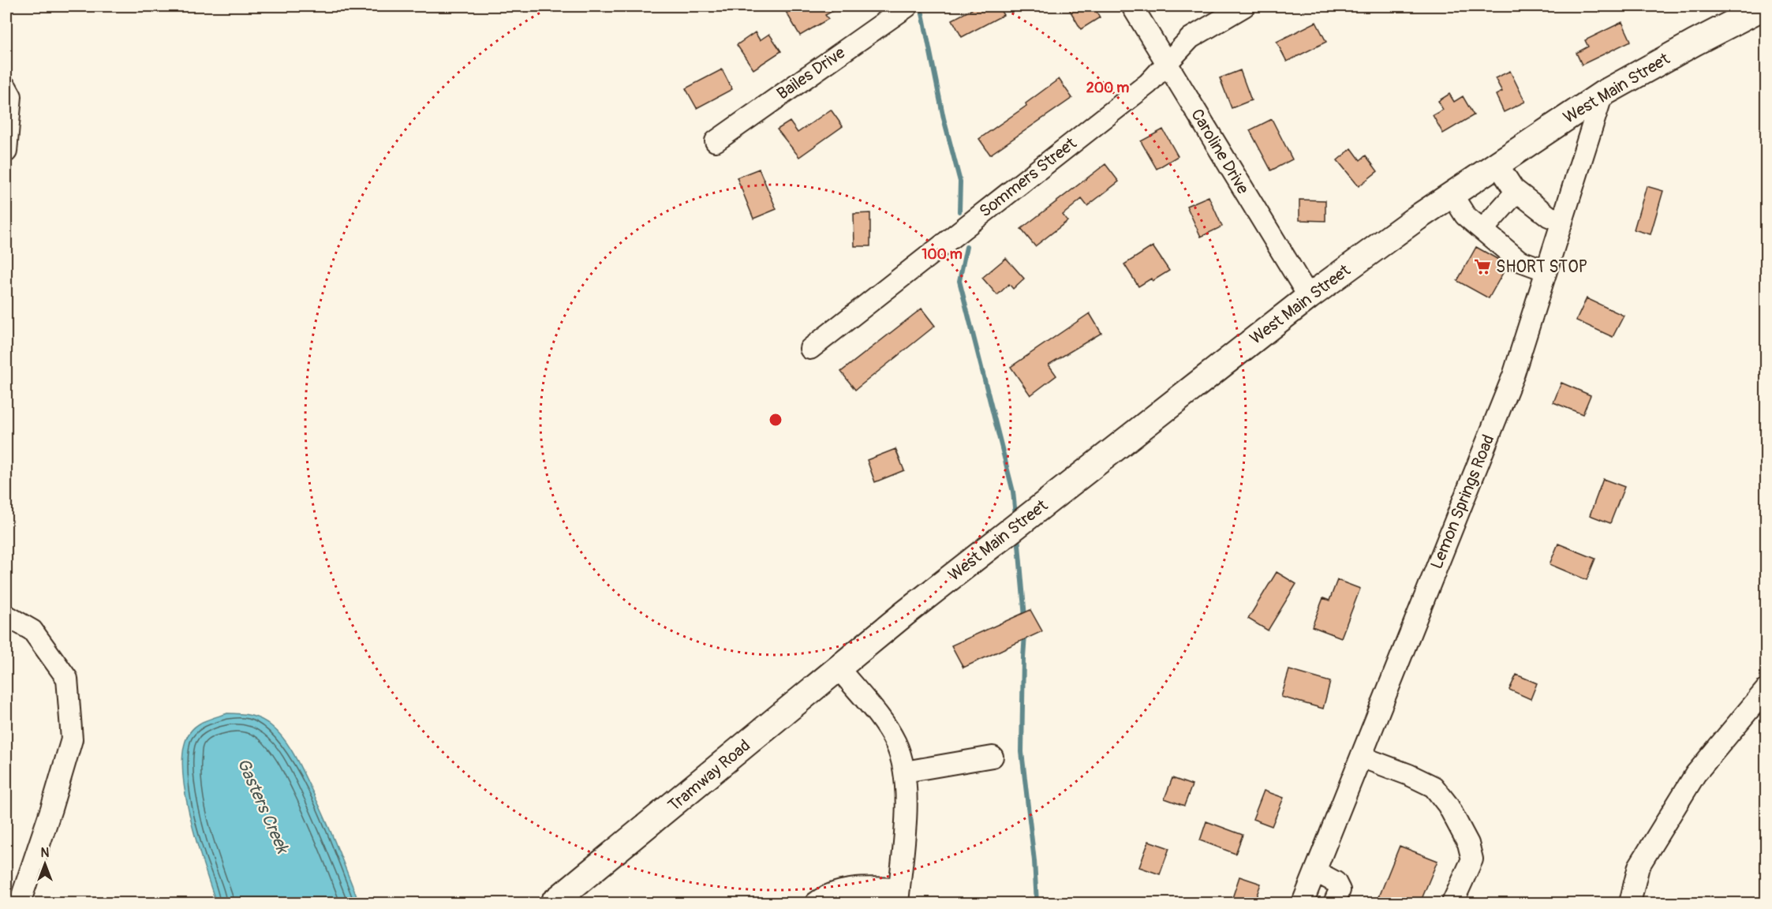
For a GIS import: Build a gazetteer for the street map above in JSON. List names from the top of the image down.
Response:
{
  "streets": {
    "main road": ["West Main Street", "Tramway Road"],
    "street": [
      "Bailes Drive",
      "Caroline Drive",
      "Sommers Street",
      "Lemon Springs Road"
    ]
  },
  "crossings": [
    ["West Main Street", "Caroline Drive"],
    ["West Main Street", "Lemon Springs Road"],
    ["West Main Street", "Tramway Road"],
    ["Caroline Drive", "Sommers Street"]
  ],
  "water": ["Gasters Creek"],
  "places": {
    "supermarket": ["SHORT STOP"]
  },
  "north": "top",
  "rings": ["200 m", "100 m"]
}
